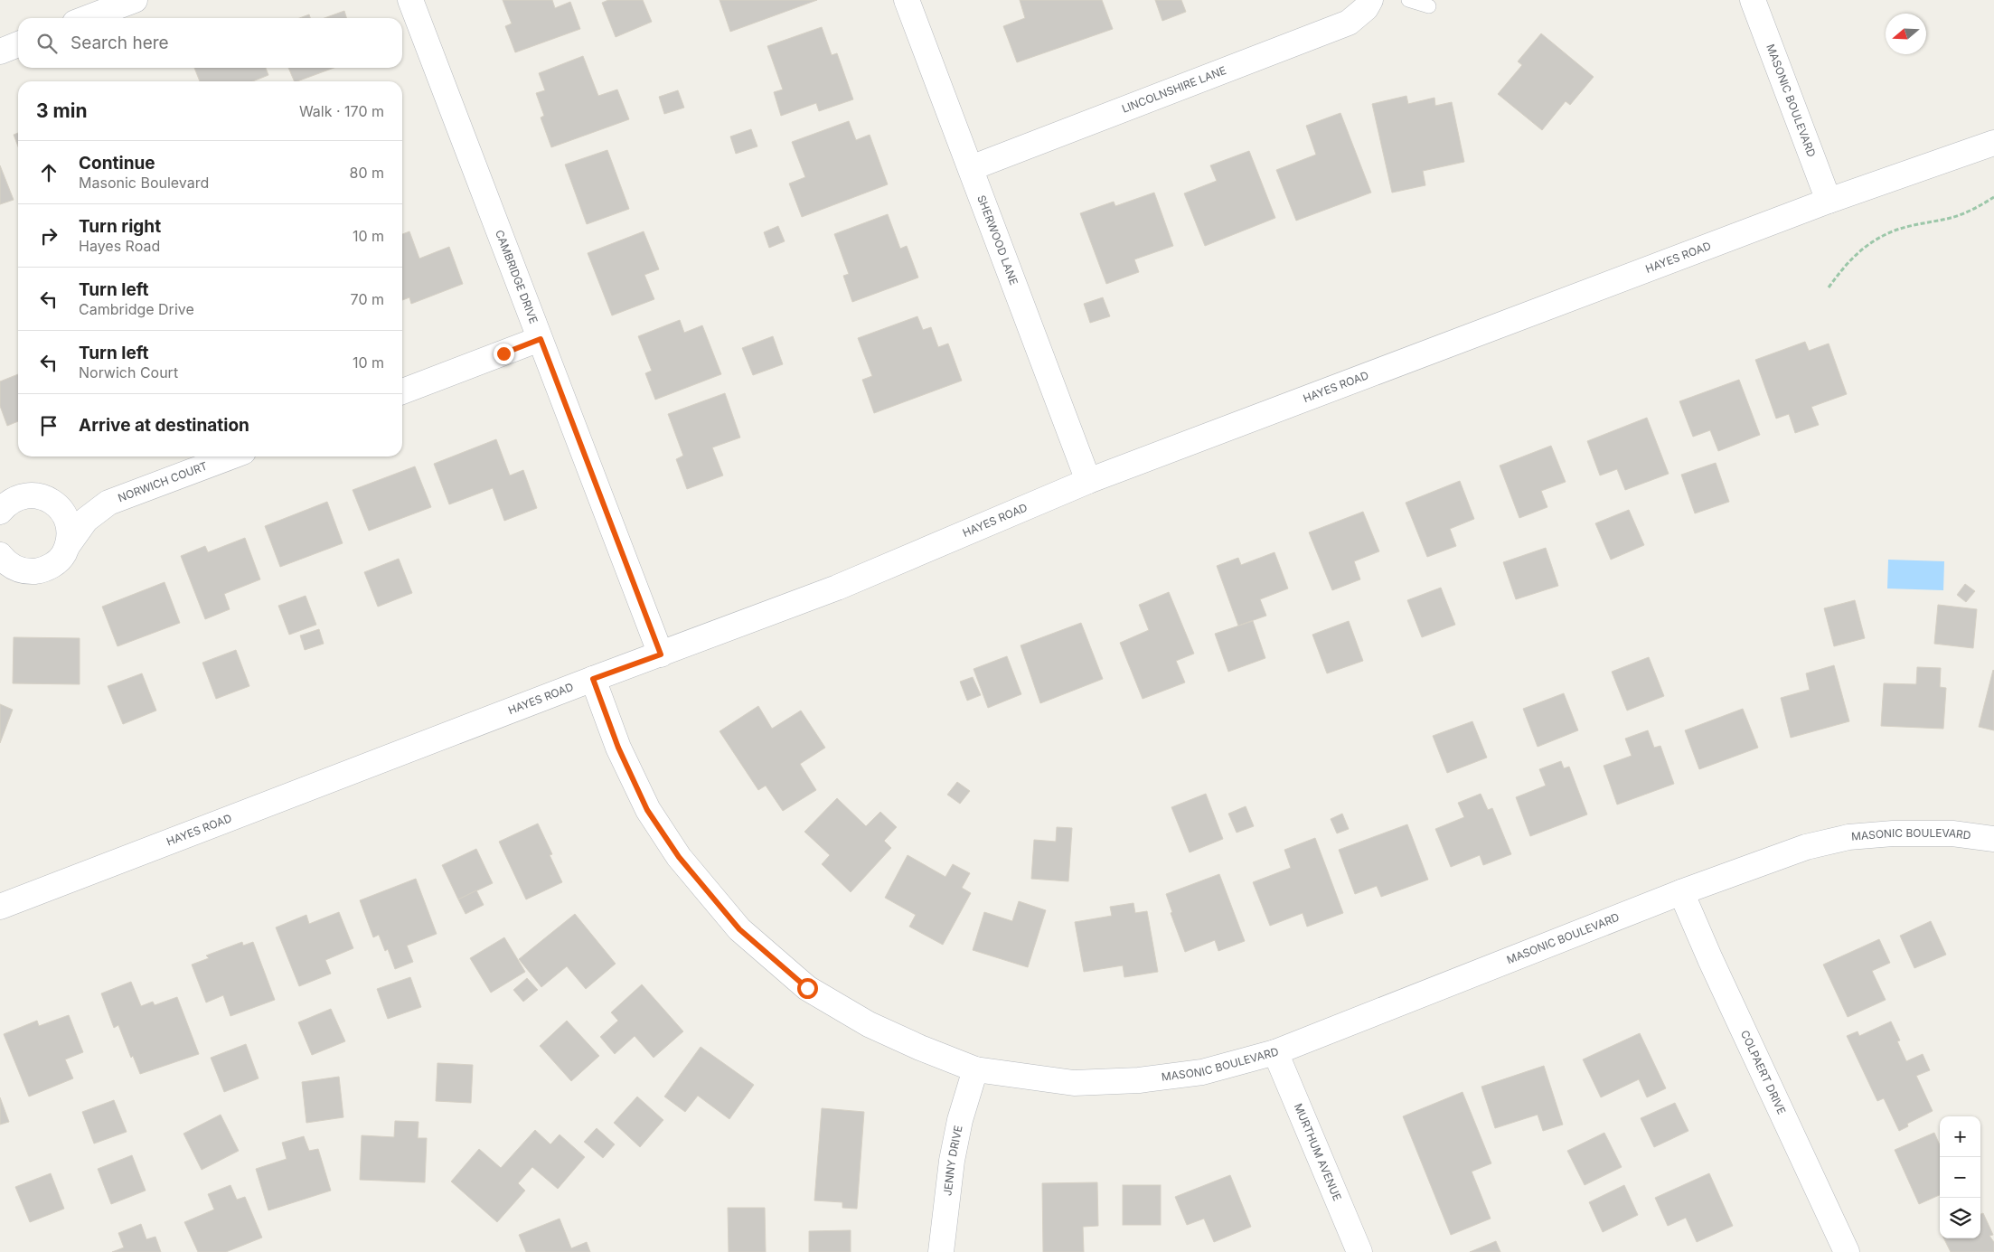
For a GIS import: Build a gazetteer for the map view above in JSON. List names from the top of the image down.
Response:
{
  "streets": {
    "street": [
      "LINCOLNSHIRE LANE",
      "MASONIC BOULEVARD",
      "SHERWOOD LANE",
      "HAYES ROAD",
      "CAMBRIDGE DRIVE",
      "NORWICH COURT",
      "COLPAERT DRIVE",
      "MURTHUM AVENUE",
      "JENNY DRIVE"
    ]
  },
  "crossings": [
    ["LINCOLNSHIRE LANE", "SHERWOOD LANE"],
    ["MASONIC BOULEVARD", "HAYES ROAD"],
    ["MASONIC BOULEVARD", "COLPAERT DRIVE"],
    ["MASONIC BOULEVARD", "MURTHUM AVENUE"],
    ["MASONIC BOULEVARD", "JENNY DRIVE"],
    ["SHERWOOD LANE", "HAYES ROAD"],
    ["HAYES ROAD", "CAMBRIDGE DRIVE"]
  ],
  "north": "left",
  "page": {
    "search": "Search here",
    "heading": ["3 min", "Walk · 170 m"],
    "list": [
      ["Continue", "Masonic Boulevard", "80 m"],
      ["Turn right", "Hayes Road", "10 m"],
      ["Turn left", "Cambridge Drive", "70 m"],
      ["Turn left", "Norwich Court", "10 m"],
      "Arrive at destination"
    ],
    "map_buttons": ["+", "−"]
  }
}
